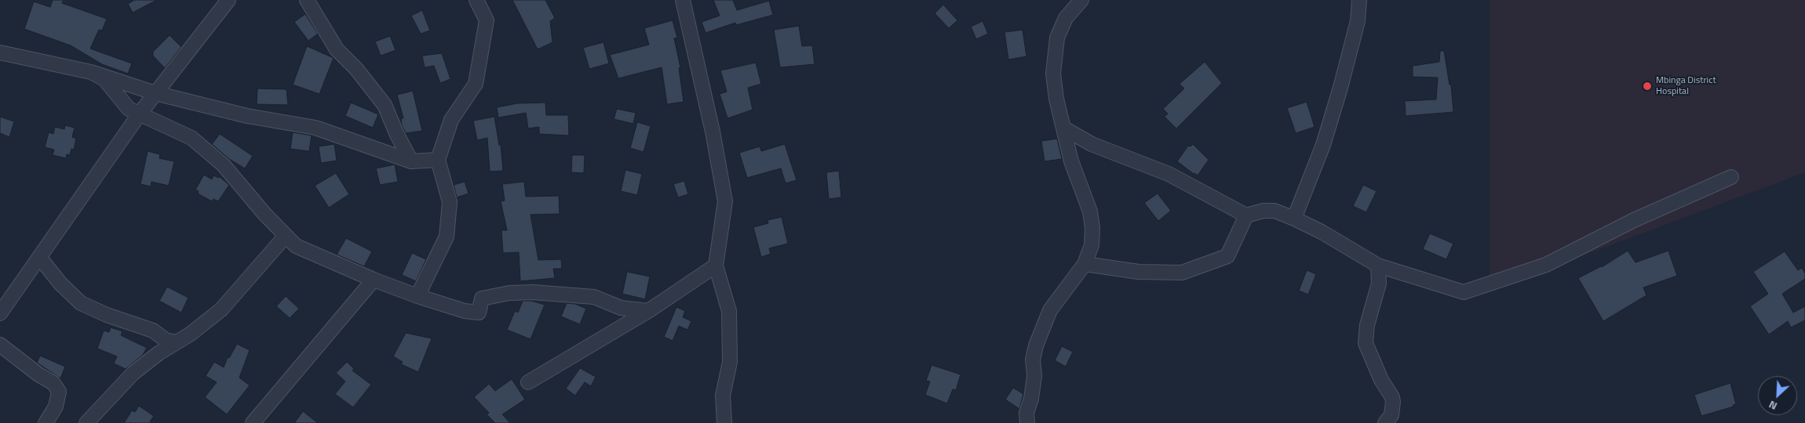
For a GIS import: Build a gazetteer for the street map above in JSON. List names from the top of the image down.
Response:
{
  "places": ["Mbinga District Hospital"],
  "north": "bottom left"
}
